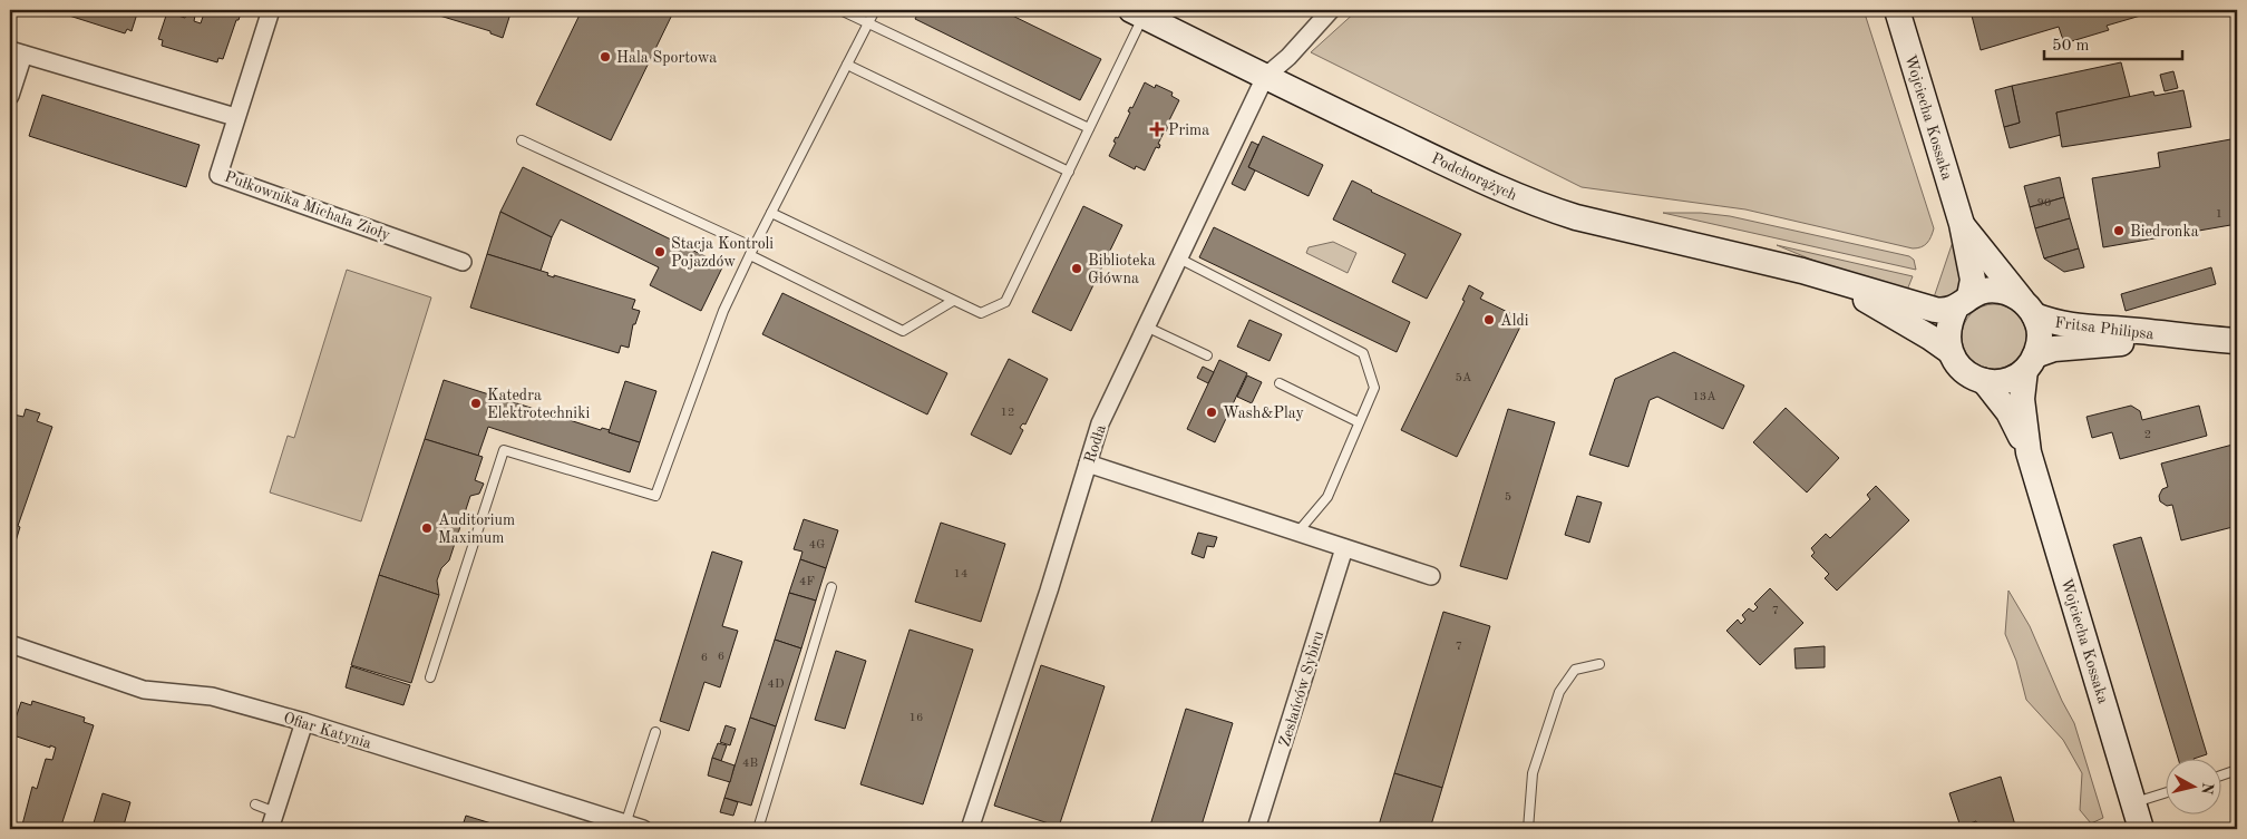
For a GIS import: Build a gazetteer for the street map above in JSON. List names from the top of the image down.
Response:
{
  "streets": {
    "street": [
      "Wojciecha Kossaka",
      "Podchorążych",
      "Pułkownika Michała Zioły",
      "Fritsa Philipsa",
      "Rodła",
      "Zesłańców Sybiru",
      "Ofiar Katynia"
    ]
  },
  "crossings": [
    ["Wojciecha Kossaka", "Podchorążych"],
    ["Wojciecha Kossaka", "Fritsa Philipsa"],
    ["Podchorążych", "Fritsa Philipsa"],
    ["Podchorążych", "Rodła"]
  ],
  "places": {
    "other": [
      "Hala Sportowa",
      "Biedronka",
      "Stacja Kontroli Pojazdów",
      "Biblioteka Główna",
      "Aldi",
      "Katedra Elektrotechniki",
      "Wash&Play",
      "Auditorium Maximum"
    ],
    "health": ["Prima"]
  },
  "house_numbers": [
    "90",
    "1",
    "5A",
    "13A",
    "12",
    "2",
    "5",
    "4G",
    "14",
    "4F",
    "7",
    "7",
    "6",
    "6",
    "4D",
    "16",
    "4B"
  ],
  "scale_bar": "50 m",
  "north": "right"
}
